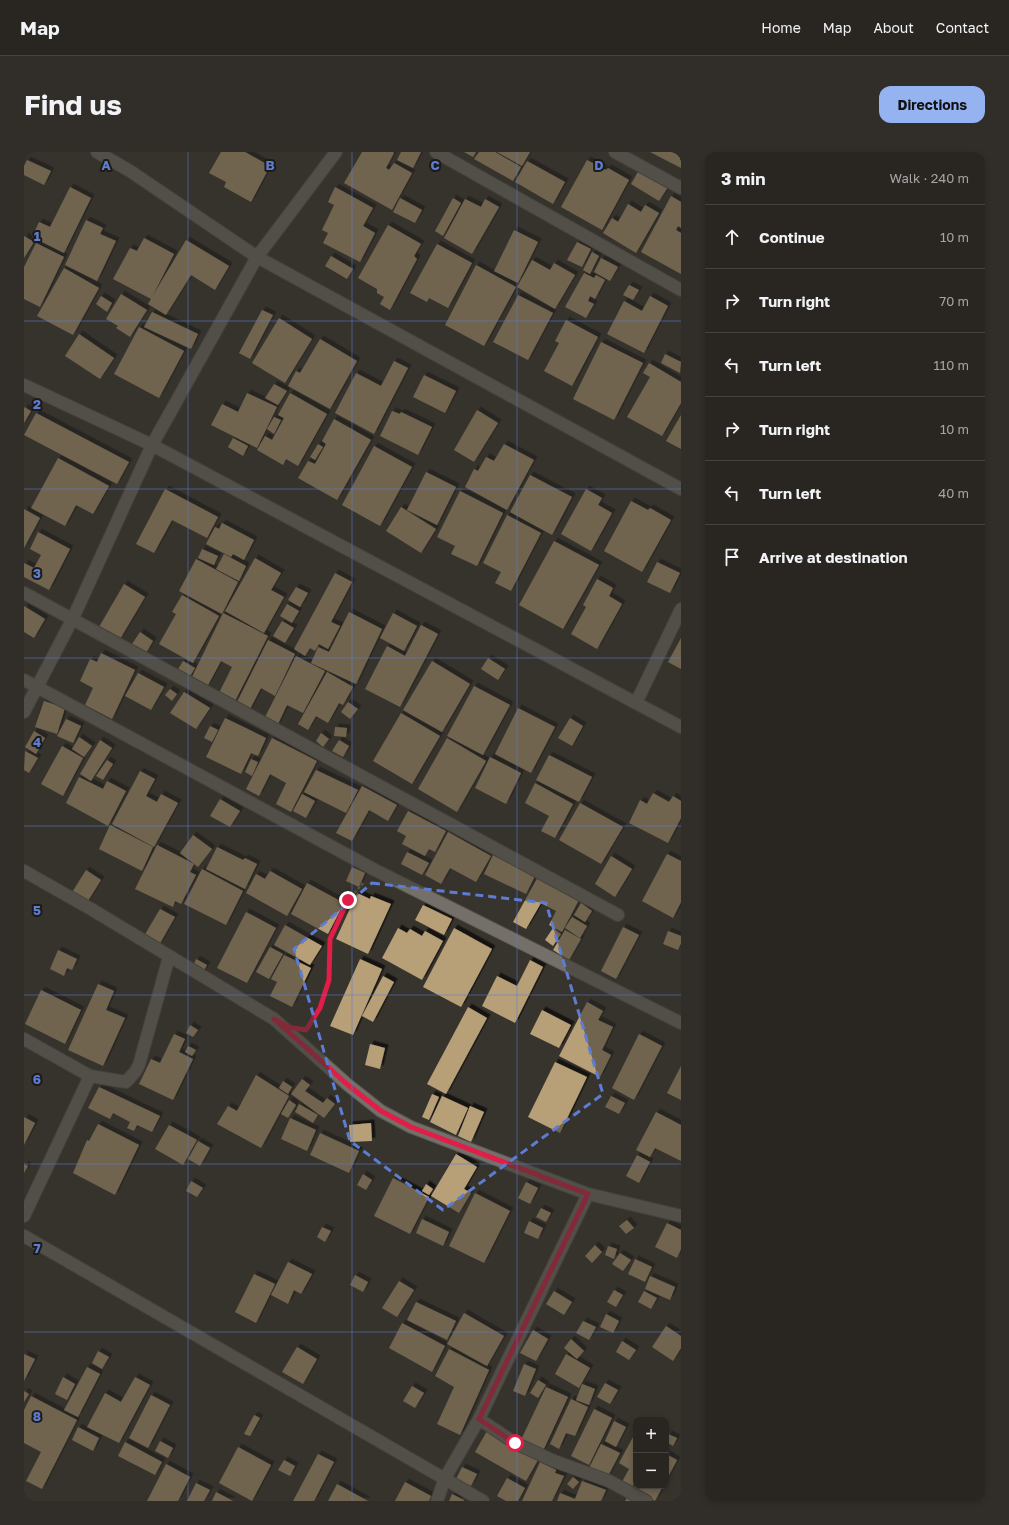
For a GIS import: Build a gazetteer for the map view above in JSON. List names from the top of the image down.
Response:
{
  "page": {
    "header": "Map",
    "nav": [
      "Home",
      "Map",
      "About",
      "Contact"
    ],
    "buttons": "Directions",
    "title": "Find us",
    "heading": ["3 min", "Walk · 240 m"],
    "list": [
      ["Continue", "10 m"],
      ["Turn right", "70 m"],
      ["Turn left", "110 m"],
      ["Turn right", "10 m"],
      ["Turn left", "40 m"],
      "Arrive at destination"
    ],
    "map_buttons": ["+", "−"]
  },
  "grid": {
    "columns": [
      "A",
      "B",
      "C",
      "D"
    ],
    "rows": [
      "1",
      "2",
      "3",
      "4",
      "5",
      "6",
      "7",
      "8"
    ]
  }
}
